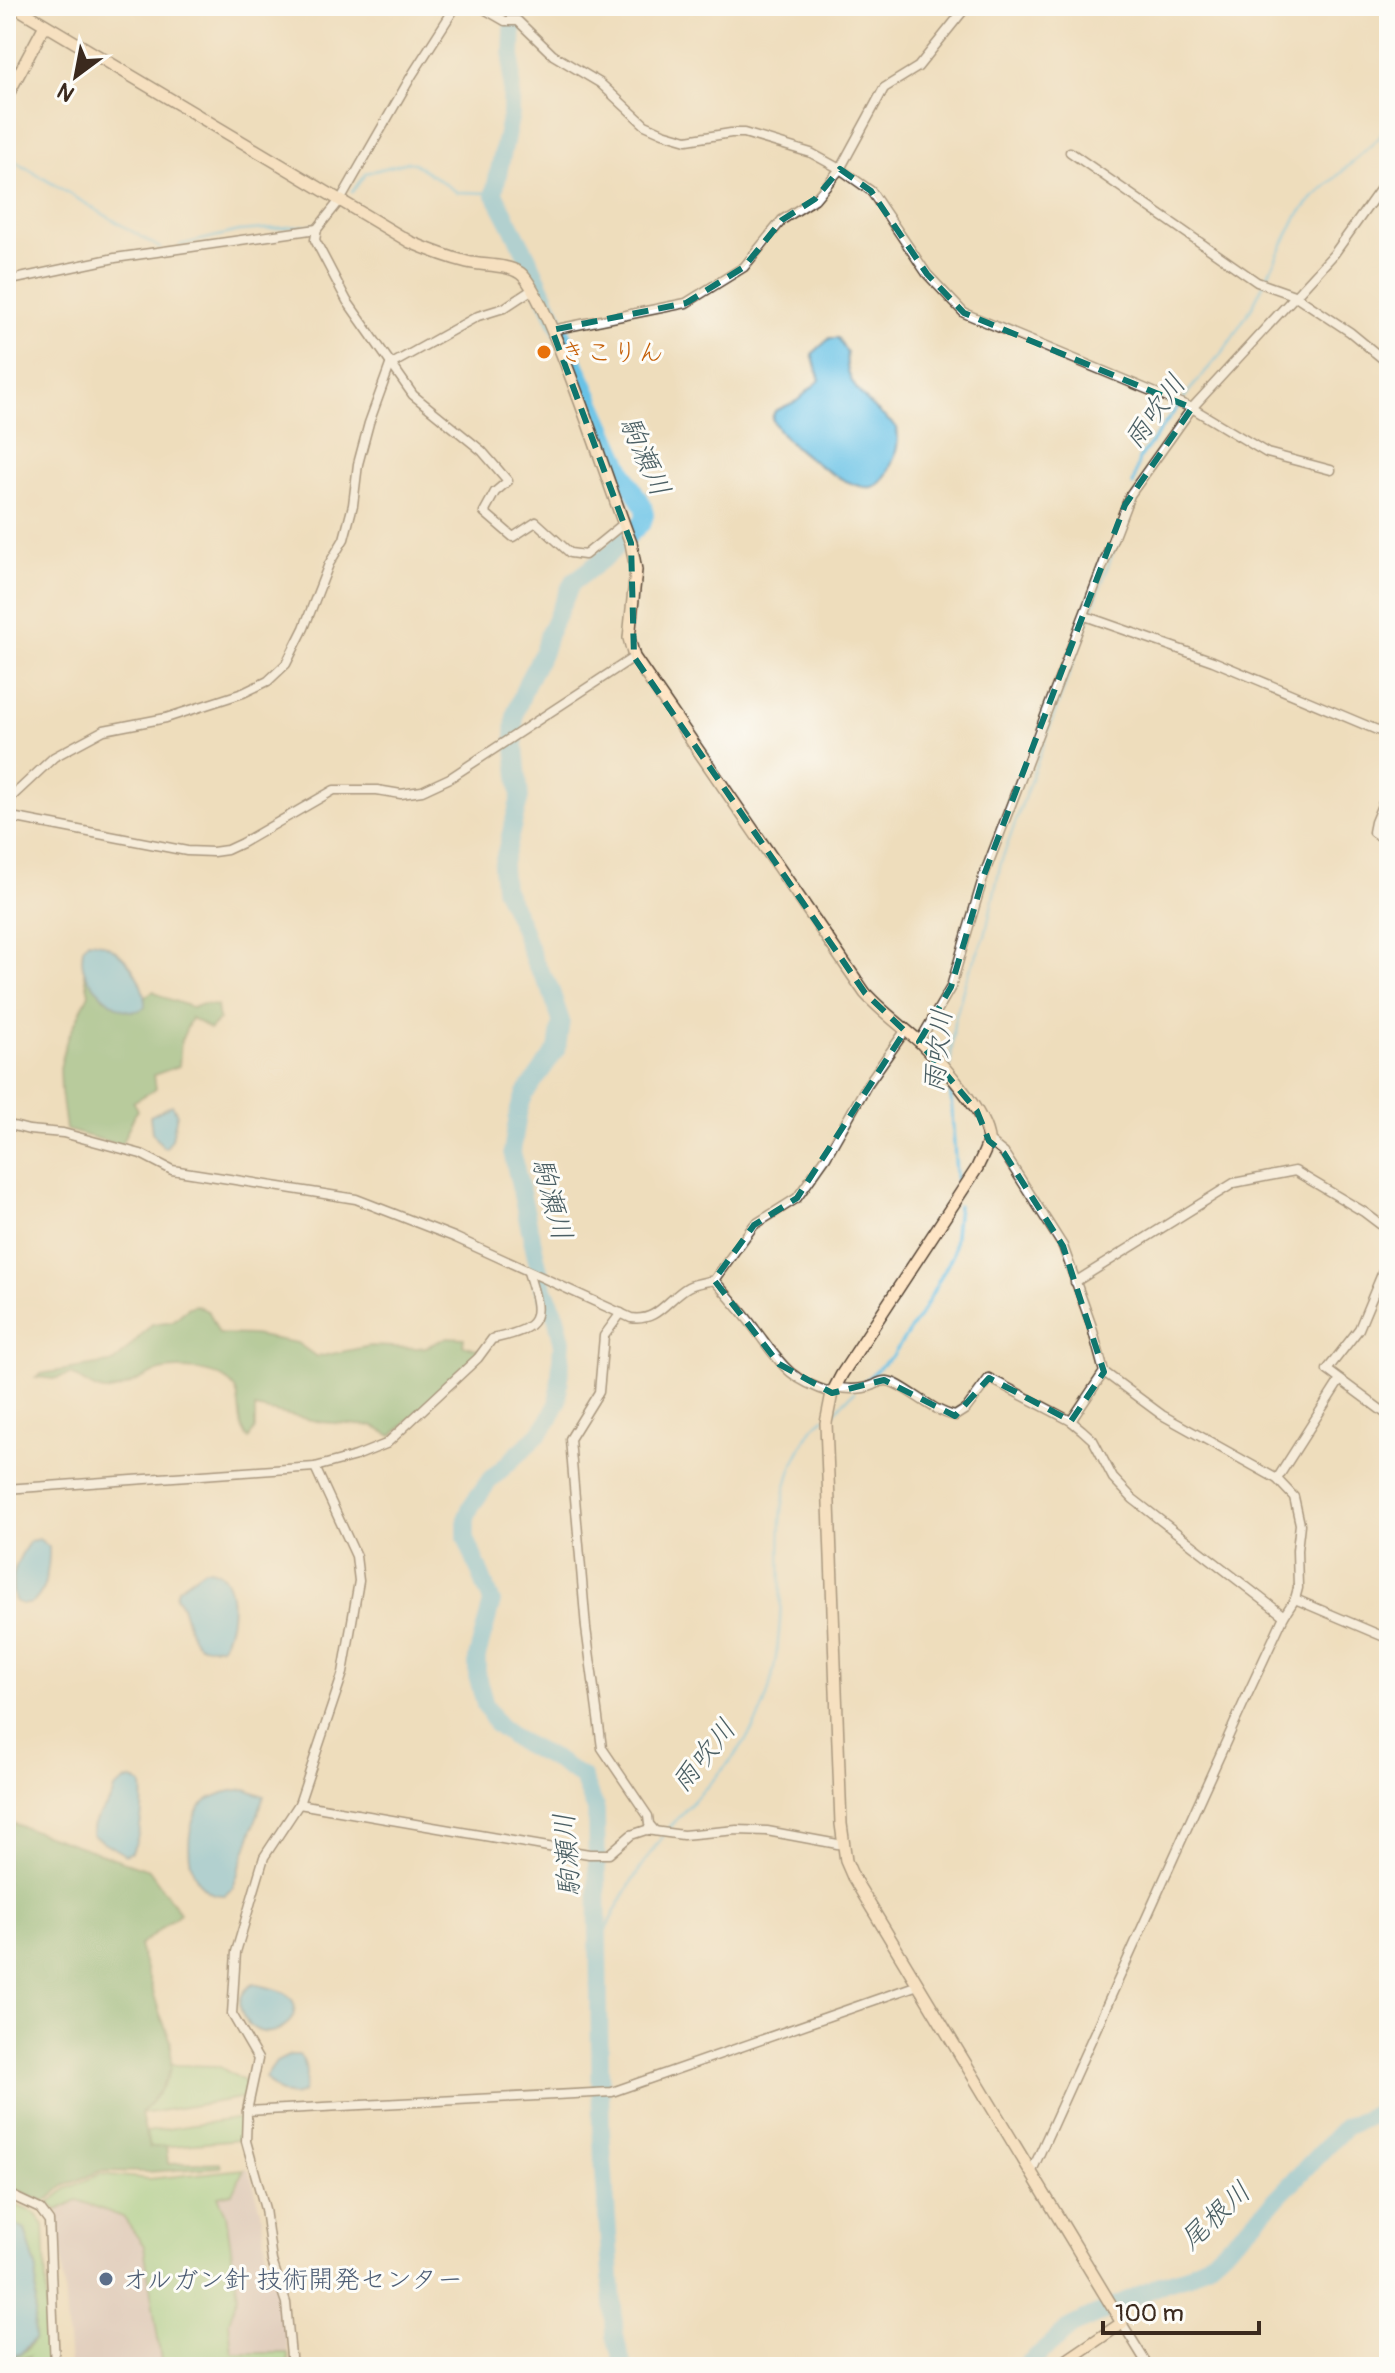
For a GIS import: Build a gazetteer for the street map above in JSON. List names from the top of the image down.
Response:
{
  "water": ["雨吹川", "駒瀬川", "尾根川"],
  "places": ["きこりん", "オルガン針 技術開発センター"],
  "scale_bar": "100 m",
  "north": "bottom left"
}
